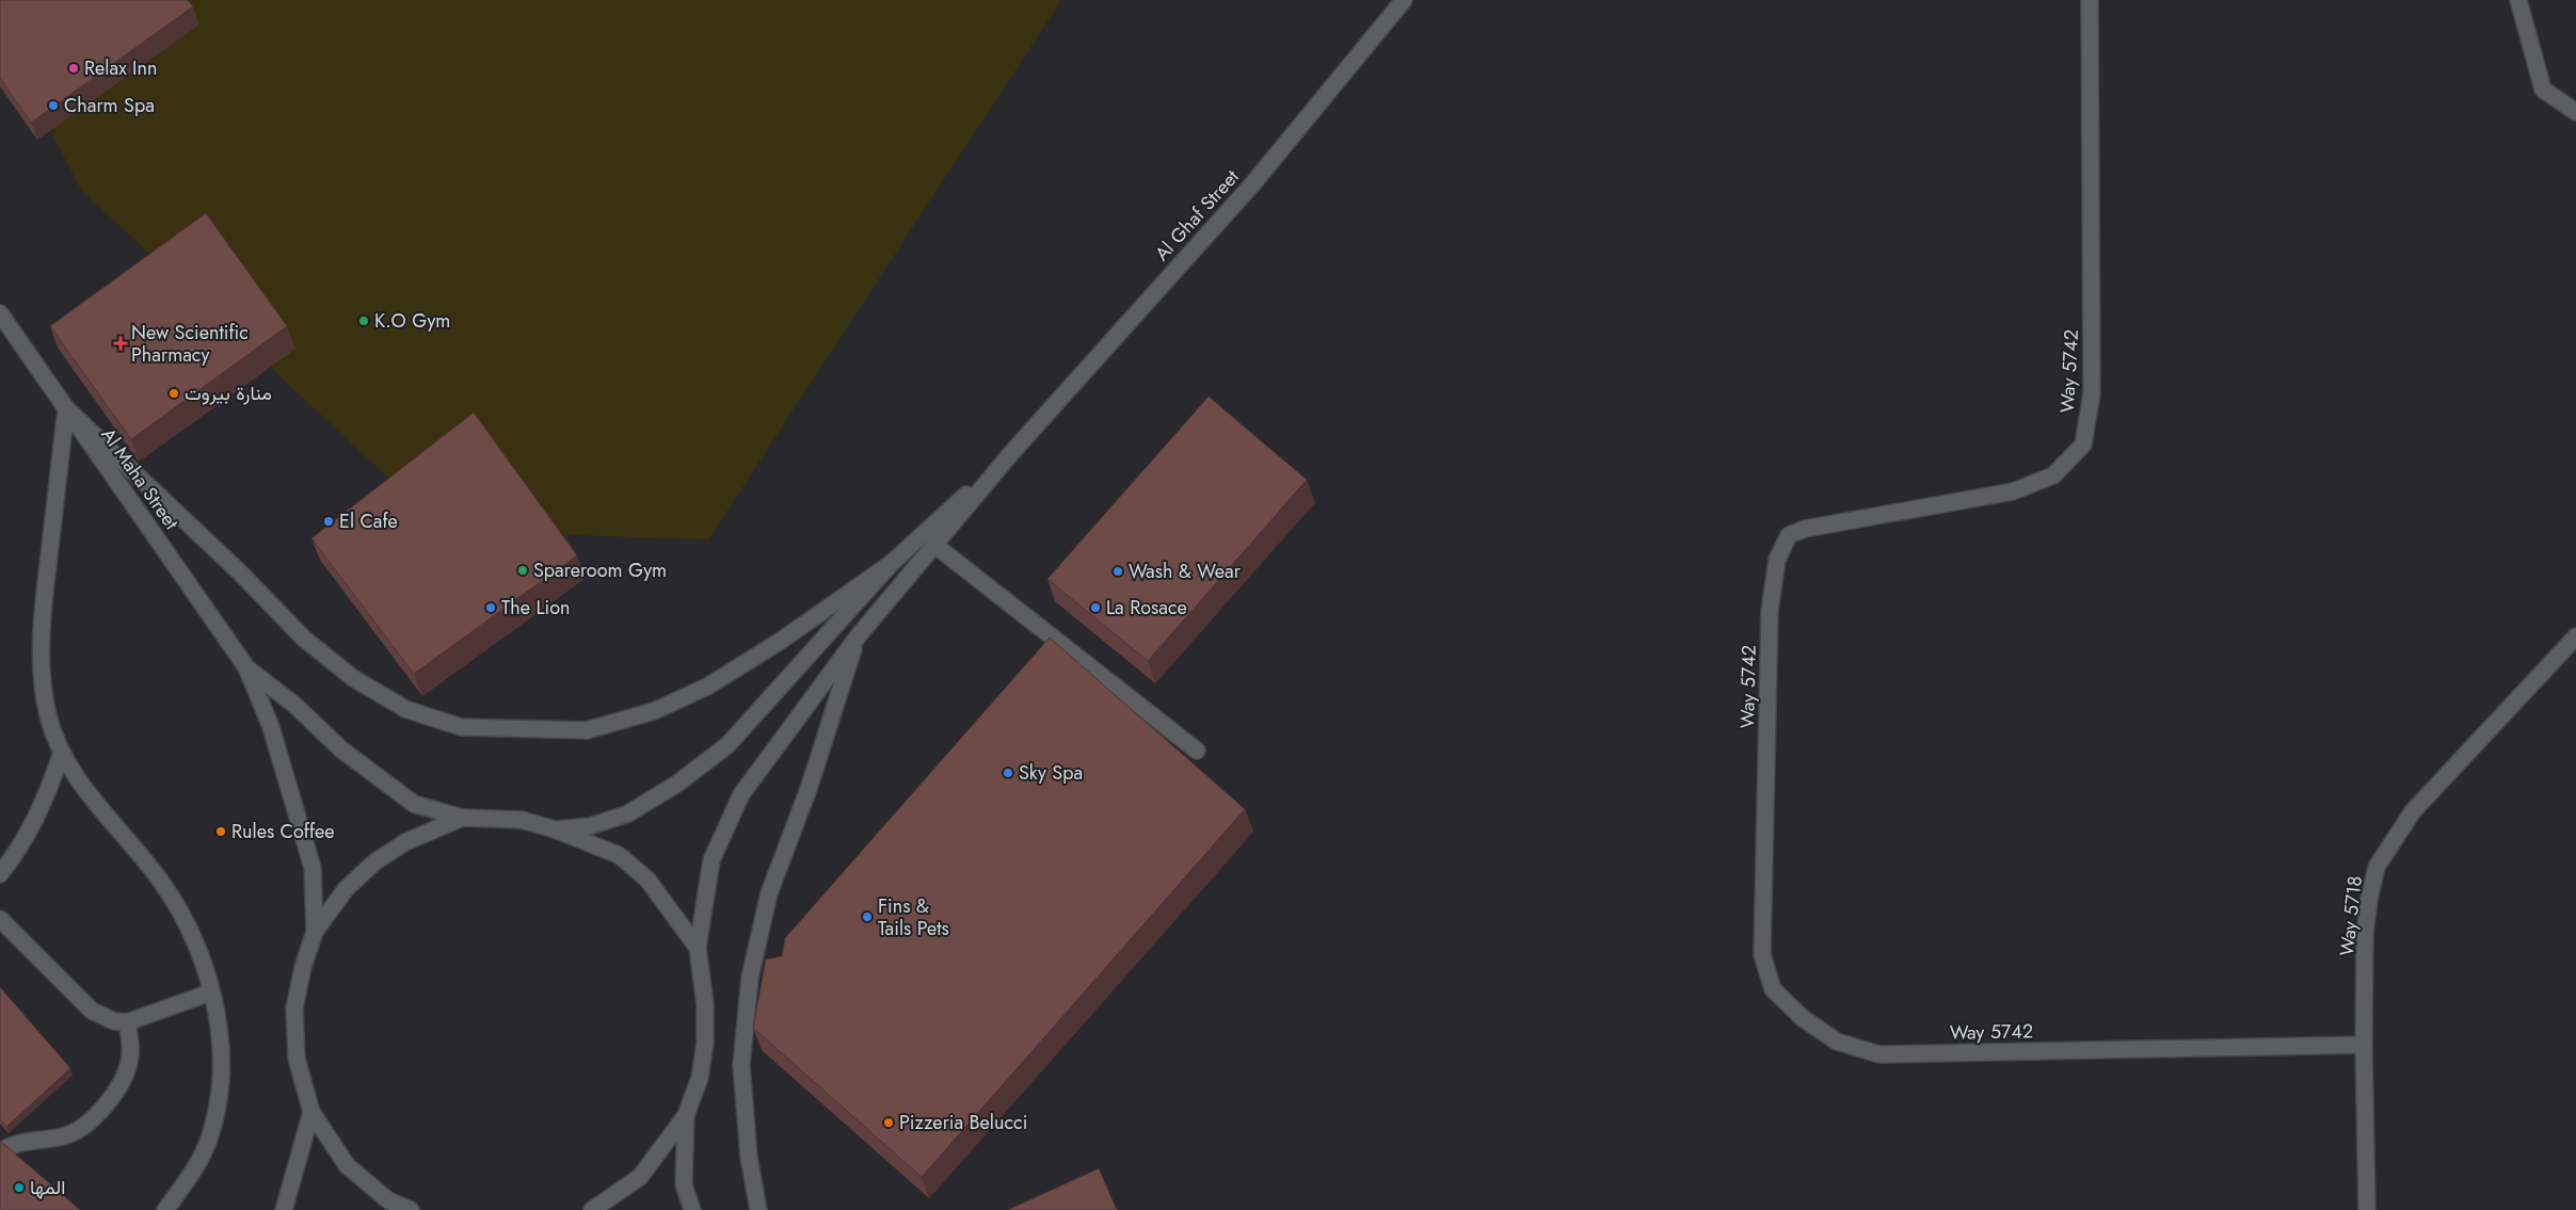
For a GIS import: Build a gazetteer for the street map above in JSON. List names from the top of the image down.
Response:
{
  "streets": {
    "street": [
      "Al Ghaf Street",
      "Way 5742",
      "Al Maha Street",
      "Way 5718"
    ]
  },
  "crossings": [
    ["Way 5742", "Way 5718"]
  ],
  "places": {
    "other": [
      "Relax Inn",
      "Charm Spa",
      "K.O Gym",
      "منارة بيروت",
      "El Cafe",
      "Spareroom Gym",
      "Wash & Wear",
      "The Lion",
      "La Rosace",
      "Sky Spa",
      "Rules Coffee",
      "Fins & Tails Pets",
      "Pizzeria Belucci",
      "المها"
    ],
    "health": ["New Scientific Pharmacy"]
  }
}
